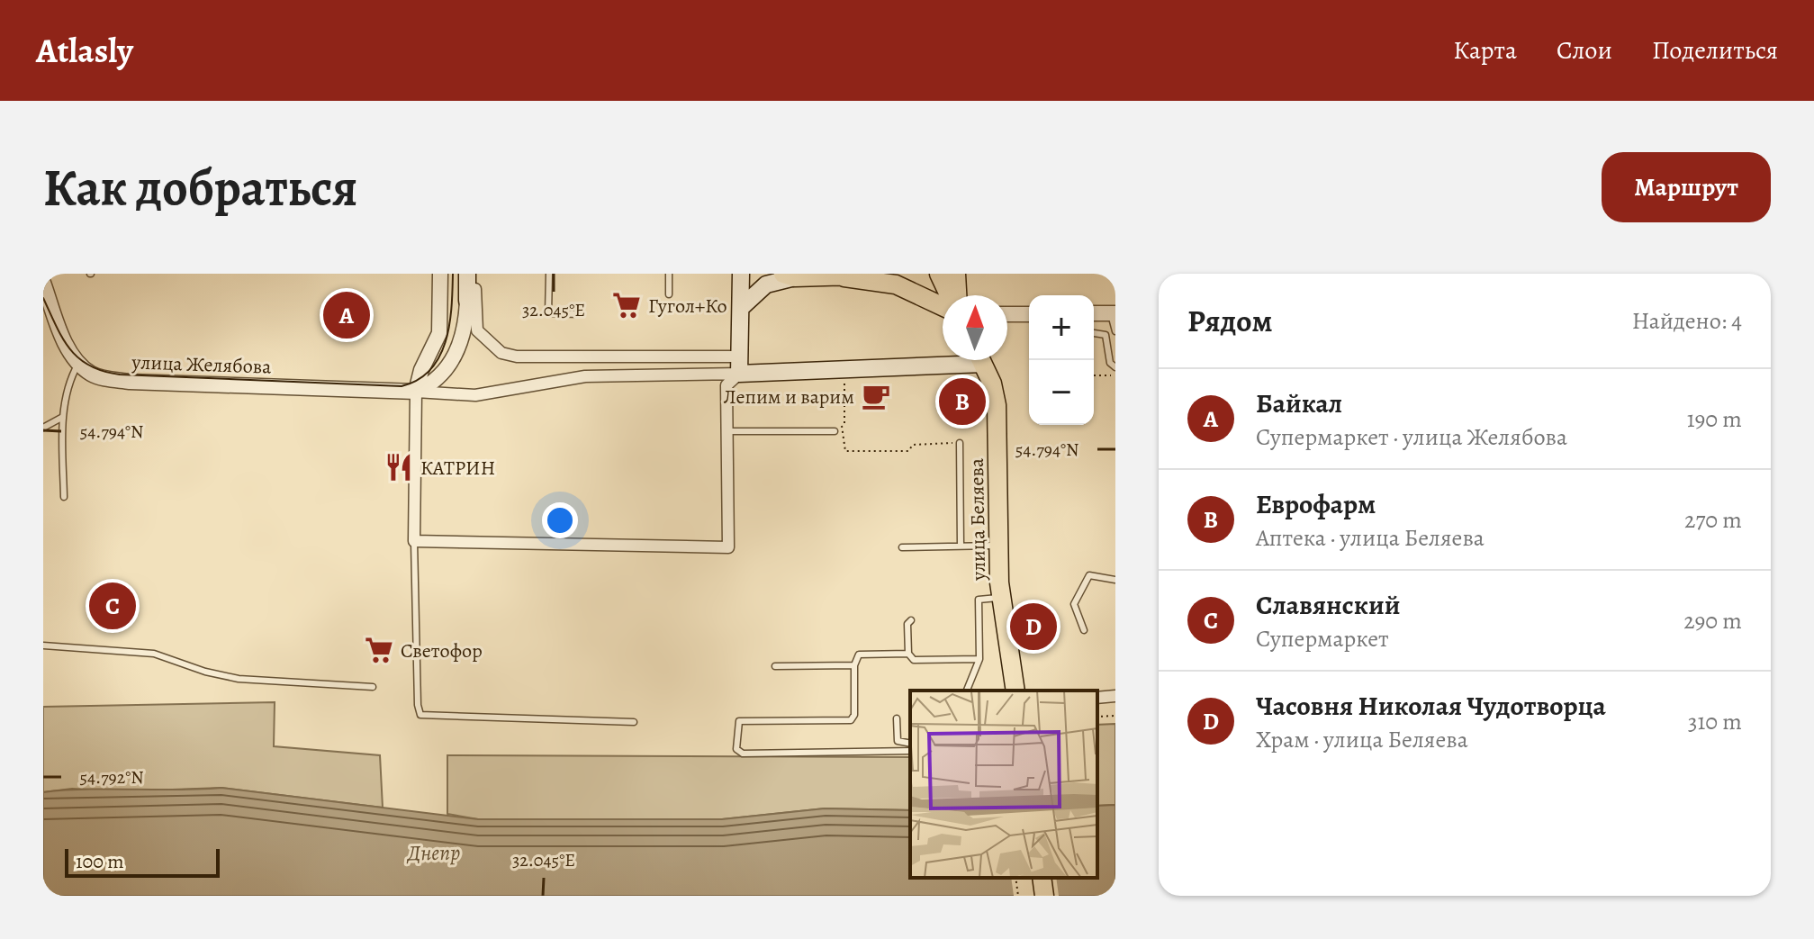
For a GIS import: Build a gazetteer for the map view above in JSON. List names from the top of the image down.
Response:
{
  "streets": {
    "main road": ["улица Беляева"],
    "street": ["улица Желябова"]
  },
  "water": ["Днепр"],
  "places": {
    "supermarket": ["Гугол+Ко", "Светофор"],
    "cafe": ["Лепим и варим"],
    "restaurant": ["КАТРИН"]
  },
  "scale_bar": "100 m",
  "north": "top",
  "page": {
    "header": "Atlasly",
    "nav": ["Карта", "Слои", "Поделиться"],
    "buttons": "Маршрут",
    "title": "Как добраться",
    "heading": ["Рядом", "Найдено: 4"],
    "pins": [
      "A",
      "B",
      "C",
      "D"
    ],
    "map_buttons": ["+", "−"],
    "list": [
      {
        "mark": "A",
        "name": "Байкал",
        "note": "Супермаркет · улица Желябова",
        "value": "190 m"
      },
      {
        "mark": "B",
        "name": "Еврофарм",
        "note": "Аптека · улица Беляева",
        "value": "270 m"
      },
      {
        "mark": "C",
        "name": "Славянский",
        "note": "Супермаркет",
        "value": "290 m"
      },
      {
        "mark": "D",
        "name": "Часовня Николая Чудотворца",
        "note": "Храм · улица Беляева",
        "value": "310 m"
      }
    ],
    "scale": "100 m"
  },
  "coordinates": ["32.045°E", "54.794°N", "54.792°N"]
}
